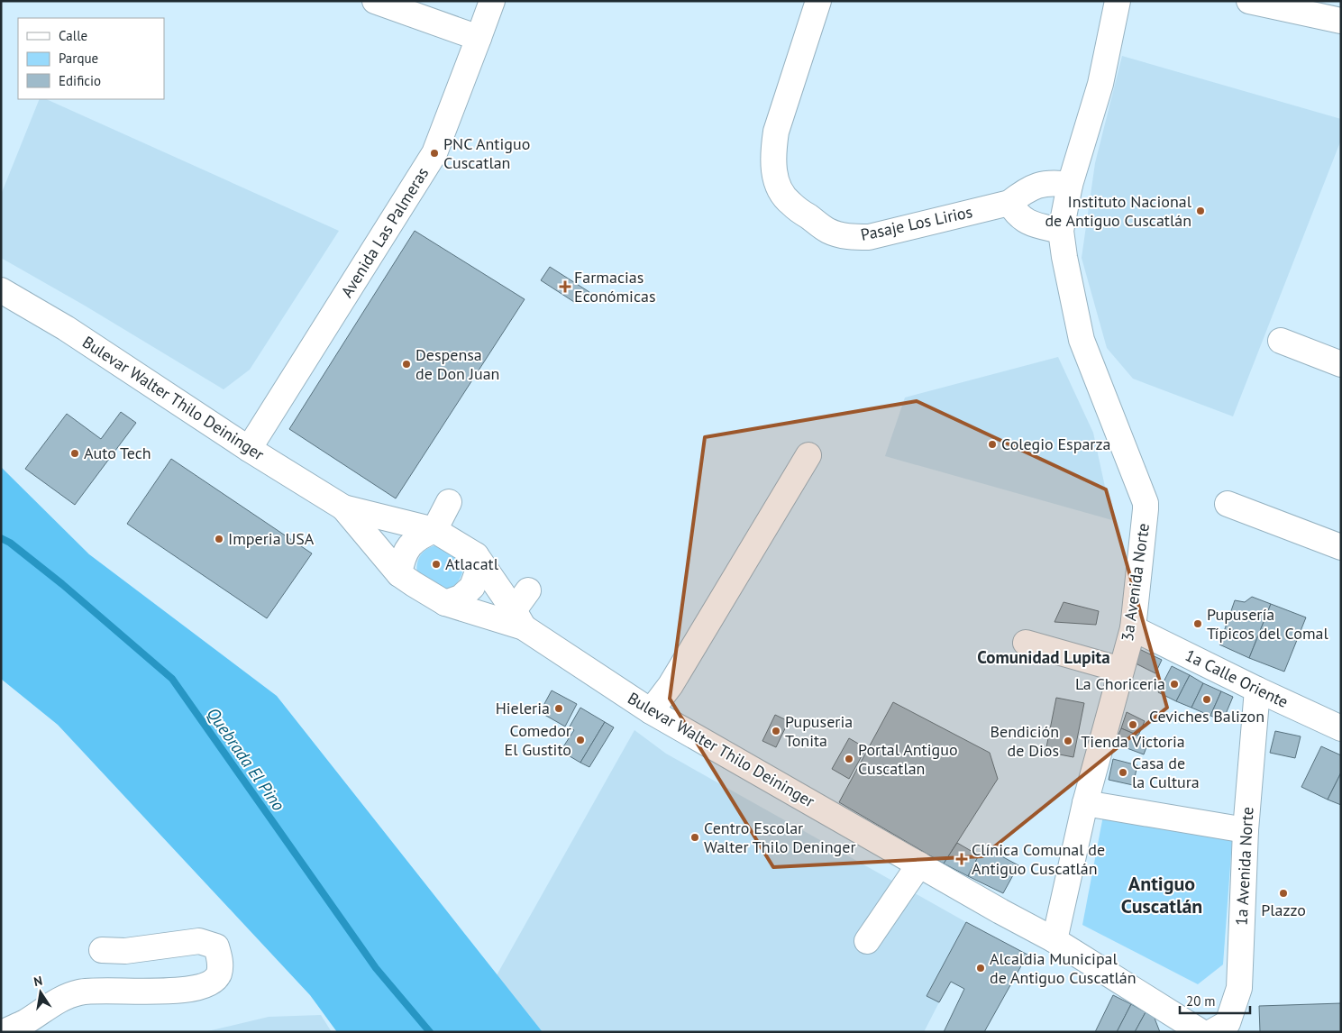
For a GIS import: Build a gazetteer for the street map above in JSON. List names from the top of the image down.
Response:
{
  "streets": {
    "street": [
      "Pasaje Los Lirios",
      "Avenida Las Palmeras",
      "Bulevar Walter Thilo Deininger",
      "3a Avenida Norte",
      "1a Calle Oriente",
      "1a Avenida Norte"
    ]
  },
  "crossings": [
    ["Pasaje Los Lirios", "3a Avenida Norte"],
    ["Avenida Las Palmeras", "Bulevar Walter Thilo Deininger"],
    ["Bulevar Walter Thilo Deininger", "3a Avenida Norte"],
    ["3a Avenida Norte", "1a Calle Oriente"],
    ["1a Calle Oriente", "1a Avenida Norte"]
  ],
  "districts": ["Comunidad Lupita", "Antiguo Cuscatlán"],
  "water": ["Quebrada El Pino"],
  "places": {
    "other": [
      "PNC Antiguo Cuscatlan",
      "Instituto Nacional de Antiguo Cuscatlán",
      "Despensa de Don Juan",
      "Colegio Esparza",
      "Auto Tech",
      "Imperia USA",
      "Atlacatl",
      "Pupusería Típicos del Comal",
      "La Choriceria",
      "Ceviches Balizon",
      "Hieleria",
      "Tienda Victoria",
      "Pupuseria Tonita",
      "Comedor El Gustito",
      "Bendición de Dios",
      "Portal Antiguo Cuscatlan",
      "Casa de la Cultura",
      "Centro Escolar Walter Thilo Deninger",
      "Plazzo",
      "Alcaldia Municipal de Antiguo Cuscatlán"
    ],
    "health": ["Farmacias Económicas", "Clínica Comunal de Antiguo Cuscatlán"]
  },
  "legend": ["Calle", "Parque", "Edificio"],
  "scale_bar": "20 m",
  "north": "top"
}
